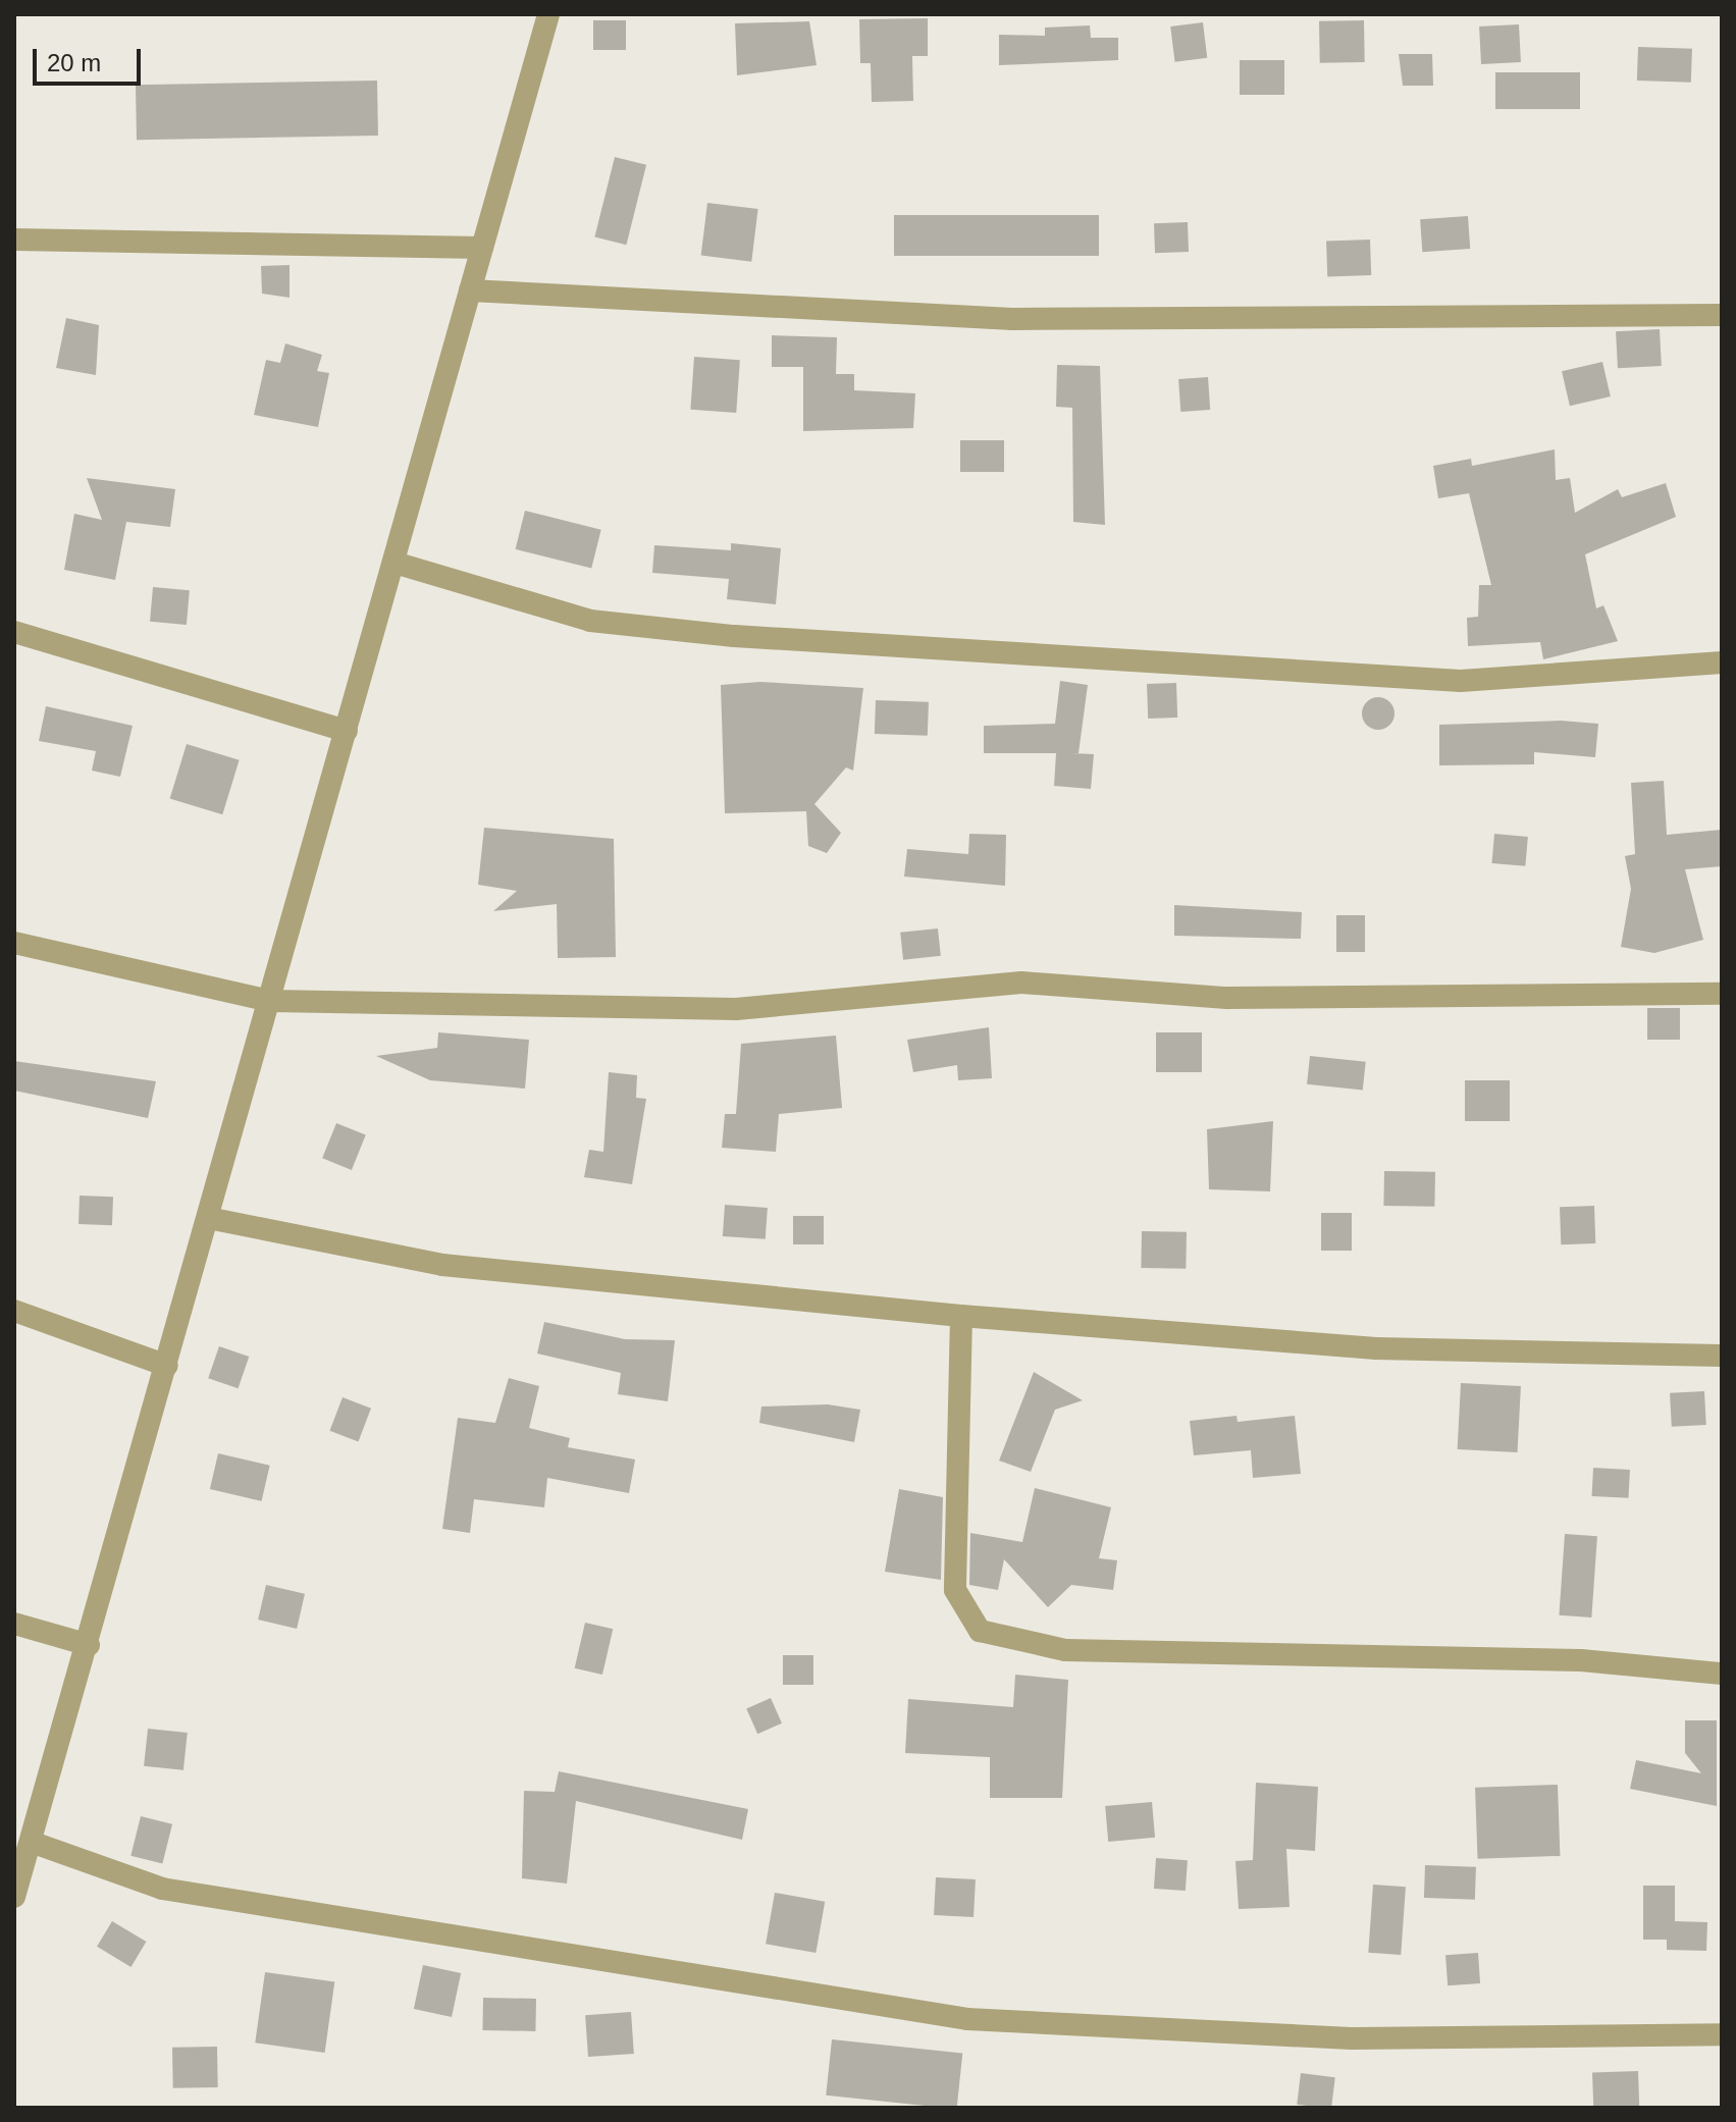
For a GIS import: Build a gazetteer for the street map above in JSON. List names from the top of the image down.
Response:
{
  "scale_bar": "20 m"
}
